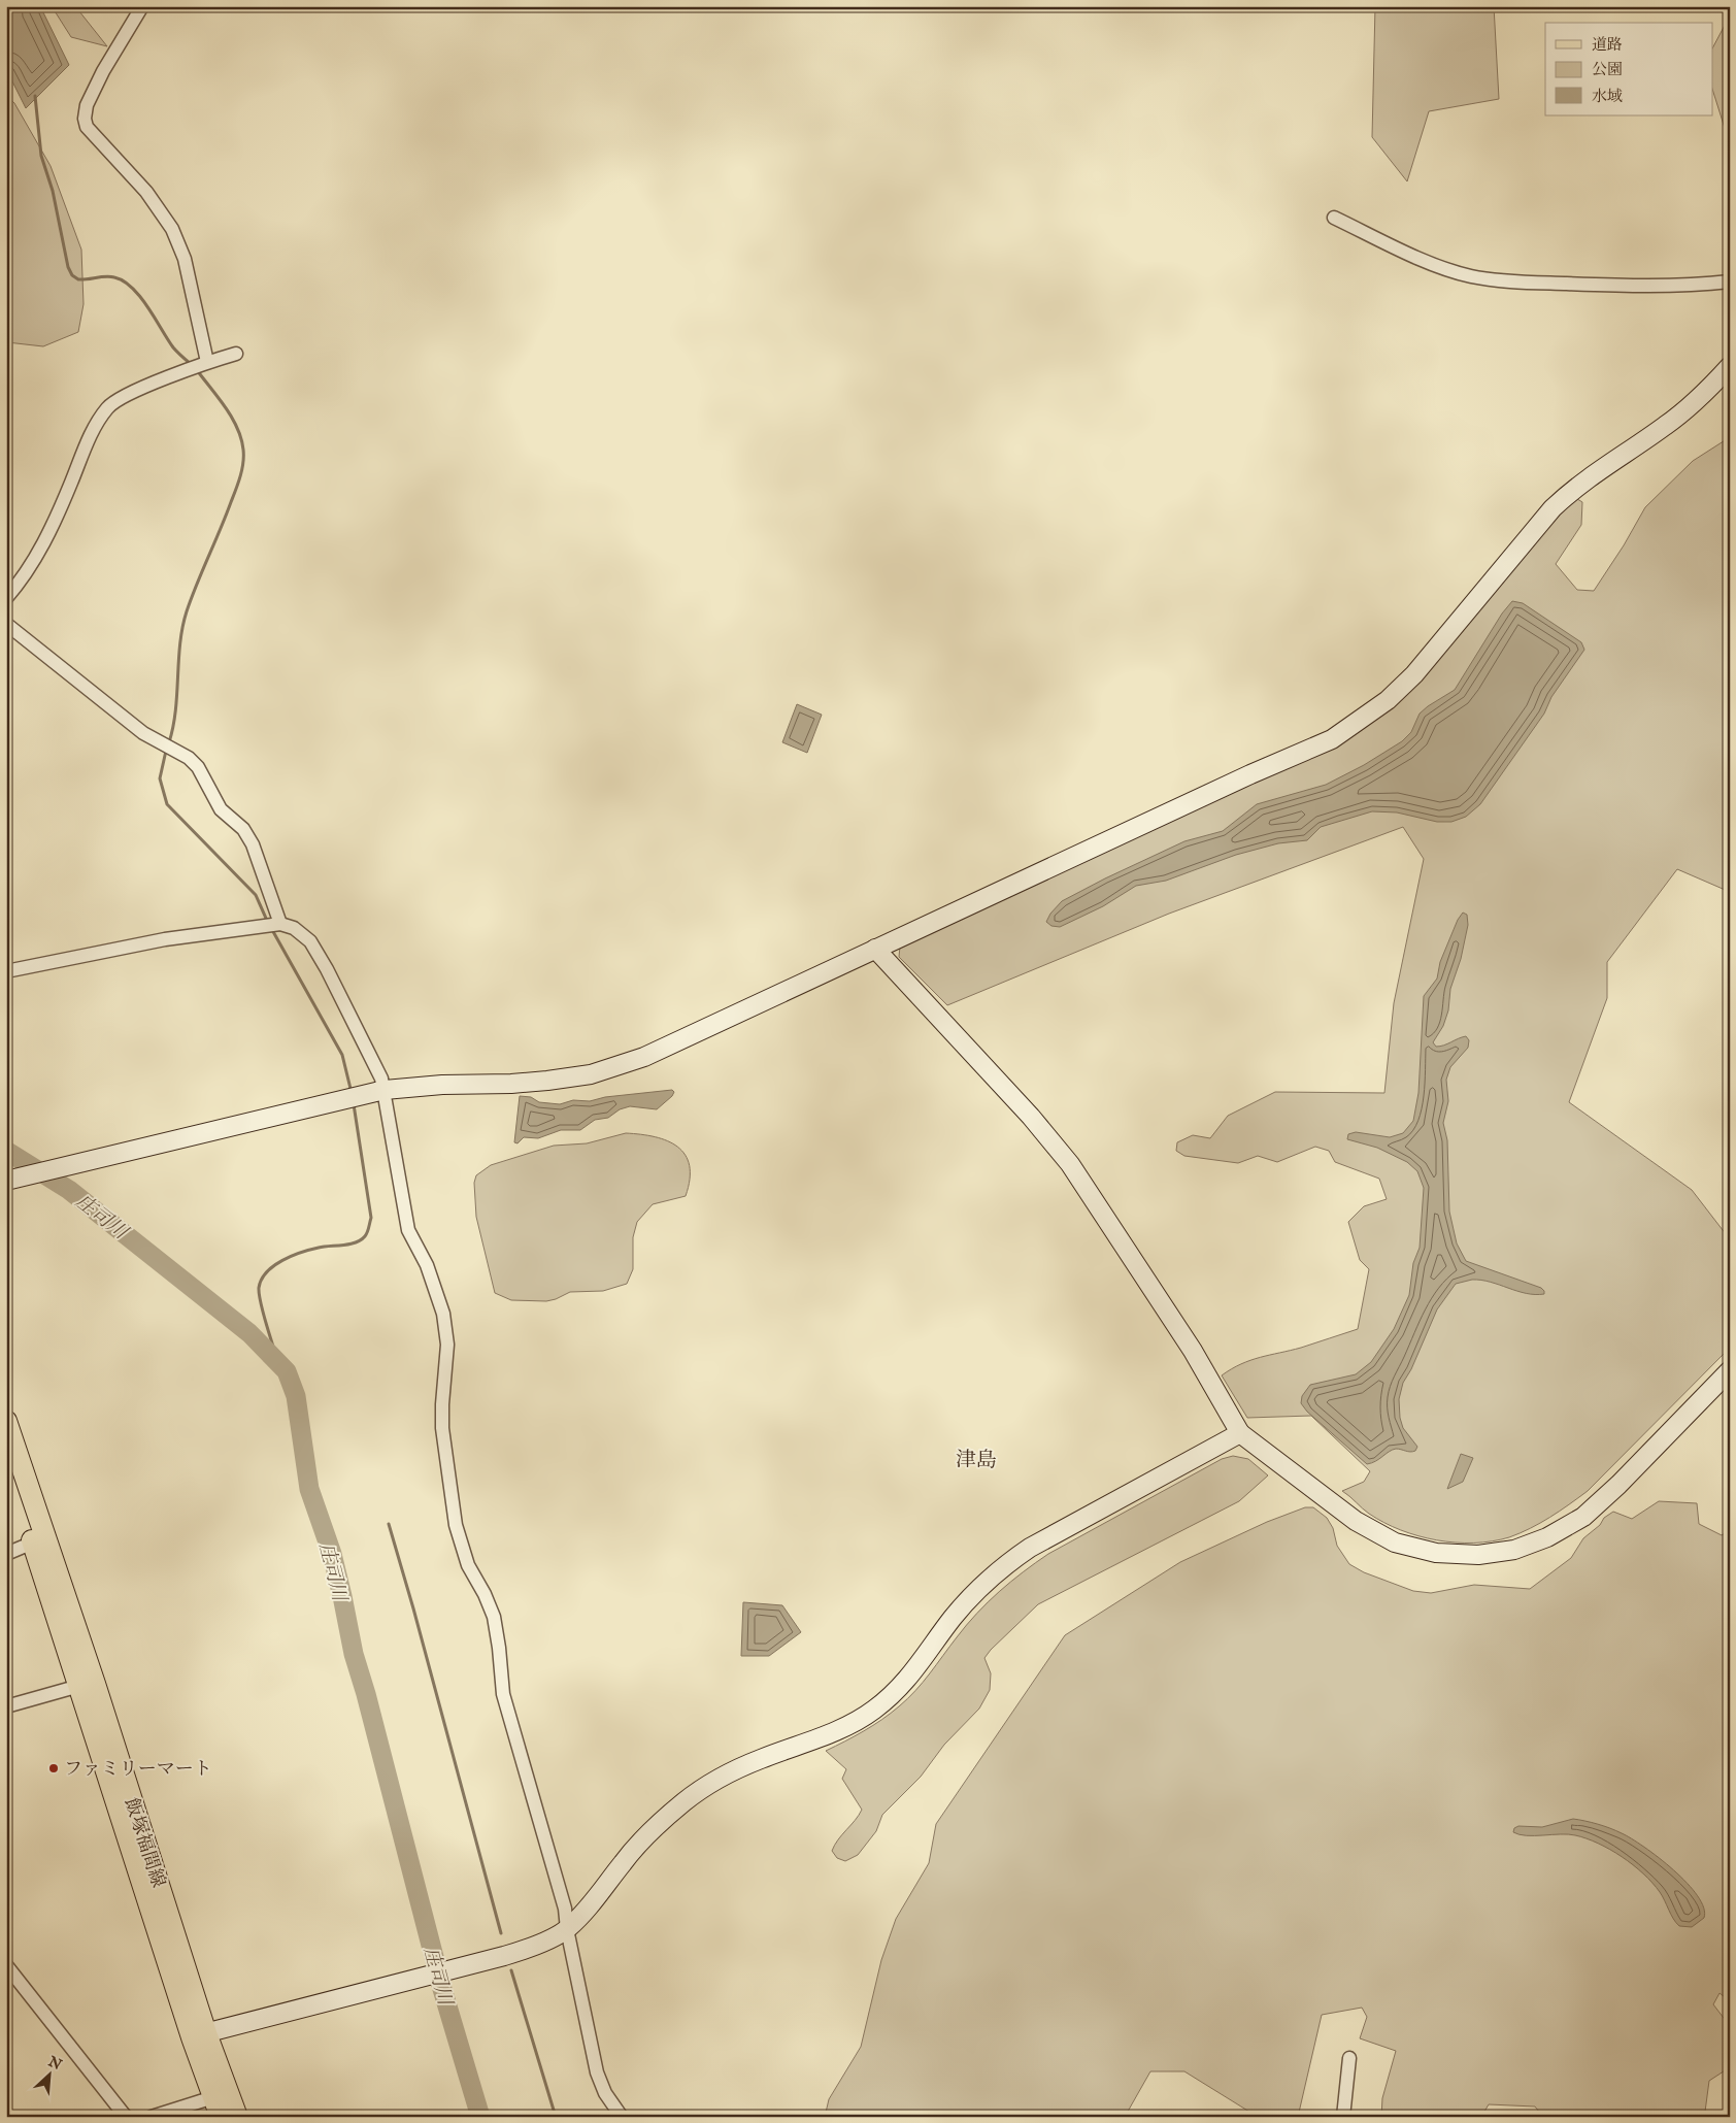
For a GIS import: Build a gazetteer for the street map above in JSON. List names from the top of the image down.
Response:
{
  "streets": {
    "main road": ["飯塚福間線"]
  },
  "districts": ["津島"],
  "water": ["庄司川"],
  "places": ["ファミリーマート"],
  "legend": ["道路", "公園", "水域"],
  "north": "top right"
}
